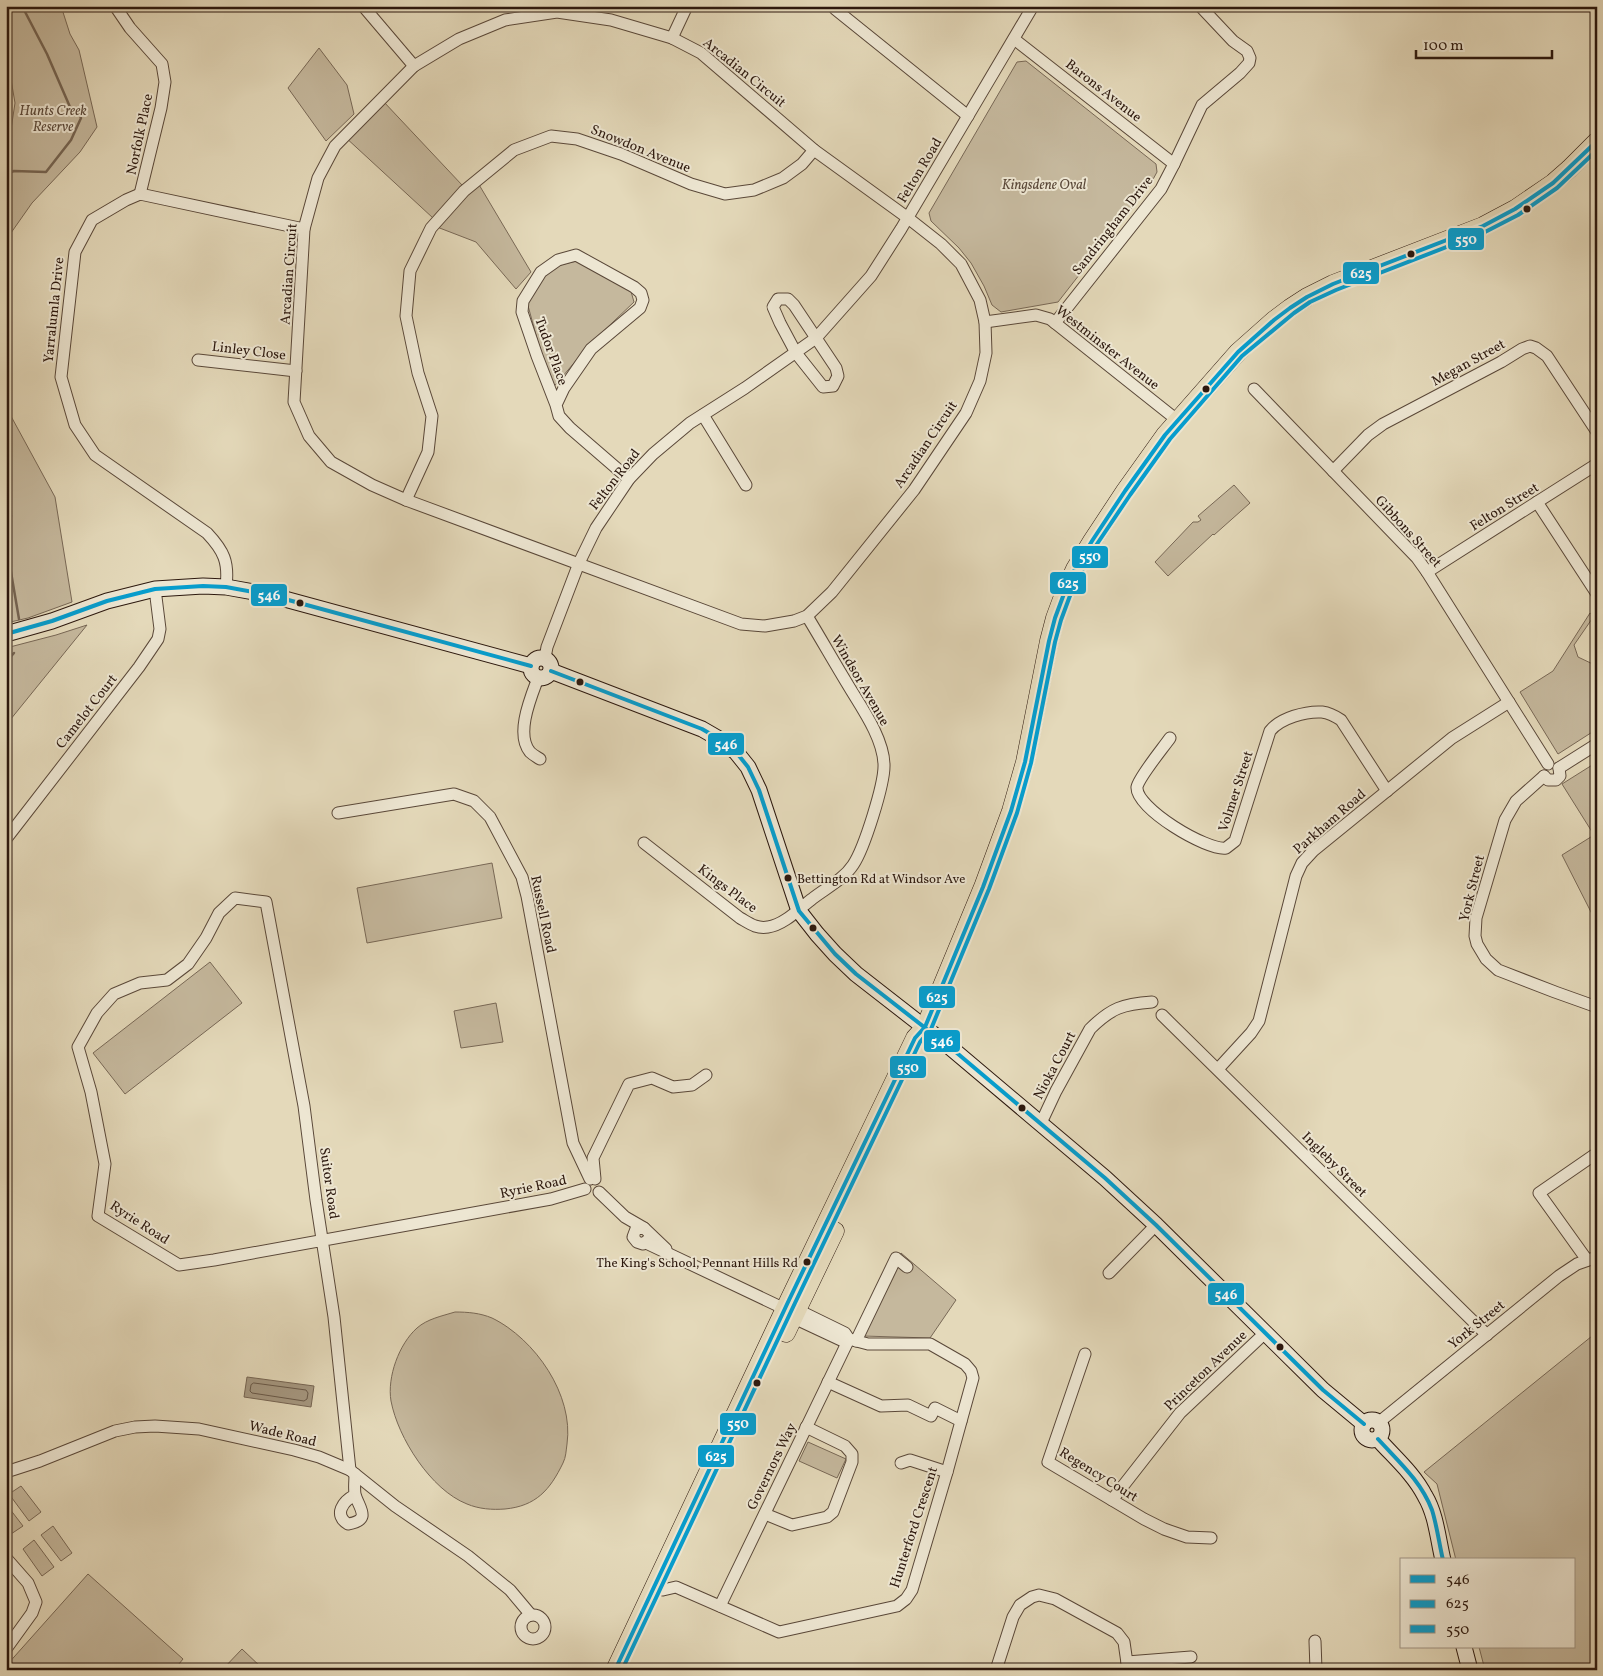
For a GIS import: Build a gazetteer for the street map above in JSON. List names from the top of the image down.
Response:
{
  "streets": {
    "street": [
      "Arcadian Circuit",
      "Barons Avenue",
      "Norfolk Place",
      "Snowdon Avenue",
      "Felton Road",
      "Sandringham Drive",
      "Yarralumla Drive",
      "Westminster Avenue",
      "Linley Close",
      "Tudor Place",
      "Megan Street",
      "Felton Street",
      "Gibbons Street",
      "Windsor Avenue",
      "Camelot Court",
      "Volmer Street",
      "Parkham Road",
      "Kings Place",
      "York Street",
      "Russell Road",
      "Nioka Court",
      "Ingleby Street",
      "Suitor Road",
      "Ryrie Road",
      "Princeton Avenue",
      "Wade Road",
      "Governors Way",
      "Regency Court",
      "Hunterford Crescent"
    ]
  },
  "crossings": [
    ["Arcadian Circuit", "Snowdon Avenue"],
    ["Arcadian Circuit", "Felton Road"],
    ["Arcadian Circuit", "Westminster Avenue"],
    ["Arcadian Circuit", "Linley Close"],
    ["Arcadian Circuit", "Windsor Avenue"],
    ["Barons Avenue", "Felton Road"],
    ["Barons Avenue", "Sandringham Drive"],
    ["Norfolk Place", "Yarralumla Drive"],
    ["Felton Road", "Tudor Place"],
    ["Sandringham Drive", "Westminster Avenue"],
    ["Megan Street", "Gibbons Street"],
    ["Felton Street", "Gibbons Street"],
    ["Gibbons Street", "Parkham Road"],
    ["Gibbons Street", "York Street"],
    ["Windsor Avenue", "Kings Place"],
    ["Volmer Street", "Parkham Road"],
    ["Parkham Road", "Ingleby Street"],
    ["York Street", "Ingleby Street"],
    ["Russell Road", "Ryrie Road"],
    ["Suitor Road", "Ryrie Road"],
    ["Suitor Road", "Wade Road"],
    ["Princeton Avenue", "Regency Court"],
    ["Governors Way", "Hunterford Crescent"]
  ],
  "parks": ["Hunts Creek Reserve", "Kingsdene Oval"],
  "places": ["Bettington Rd at Windsor Ave", "The King's School, Pennant Hills Rd"],
  "lines": ["transit line 625", "transit line 550", "transit line 546"],
  "legend": ["546", "625", "550"],
  "scale_bar": "100 m"
}
